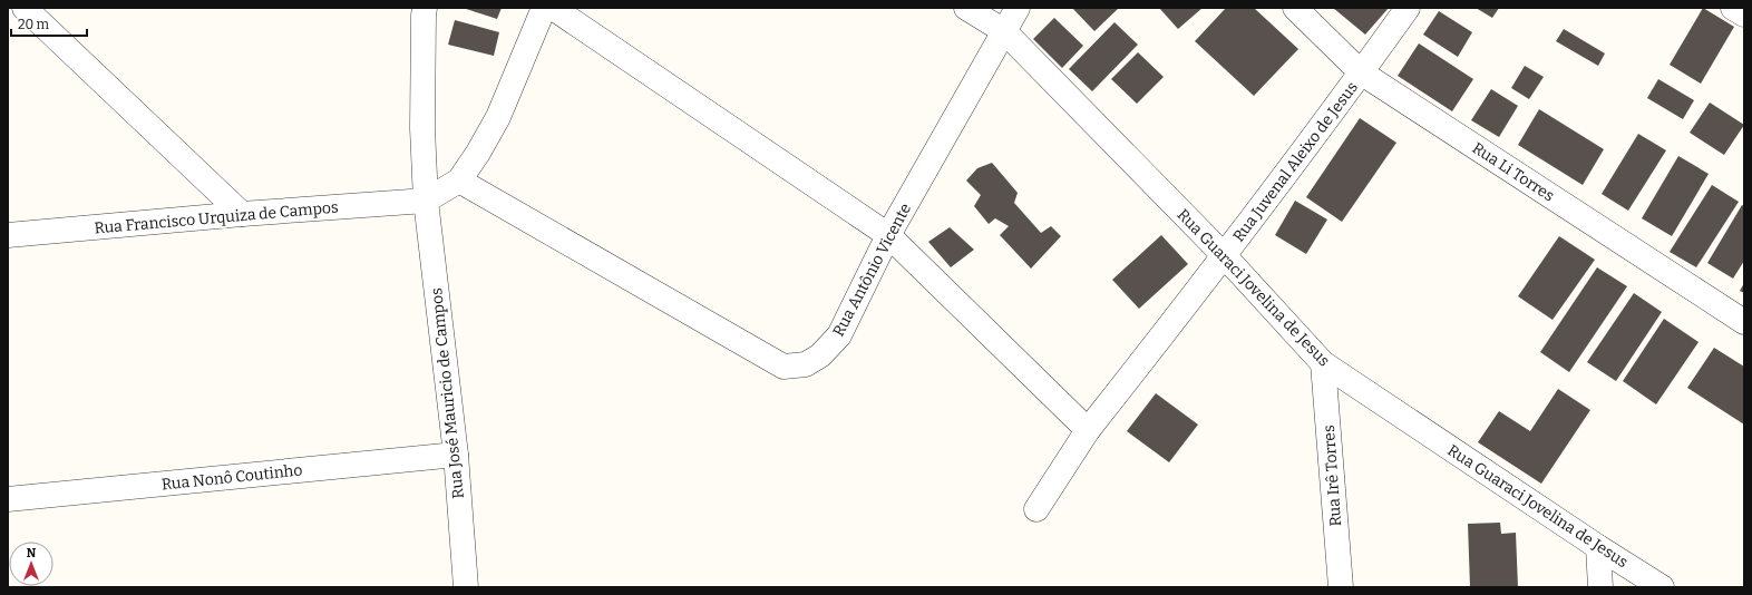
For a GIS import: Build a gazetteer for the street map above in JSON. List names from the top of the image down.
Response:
{
  "streets": {
    "street": [
      "Rua Juvenal Aleixo de Jesus",
      "Rua Li Torres",
      "Rua Francisco Urquiza de Campos",
      "Rua Antônio Vicente",
      "Rua Guaraci Jovelina de Jesus",
      "Rua José Mauricio de Campos",
      "Rua Irê Torres",
      "Rua Nonô Coutinho"
    ]
  },
  "crossings": [
    ["Rua Juvenal Aleixo de Jesus", "Rua Li Torres"],
    ["Rua Juvenal Aleixo de Jesus", "Rua Guaraci Jovelina de Jesus"],
    ["Rua Francisco Urquiza de Campos", "Rua José Mauricio de Campos"],
    ["Rua Antônio Vicente", "Rua Guaraci Jovelina de Jesus"],
    ["Rua Guaraci Jovelina de Jesus", "Rua Irê Torres"],
    ["Rua José Mauricio de Campos", "Rua Nonô Coutinho"]
  ],
  "scale_bar": "20 m",
  "north": "top"
}
